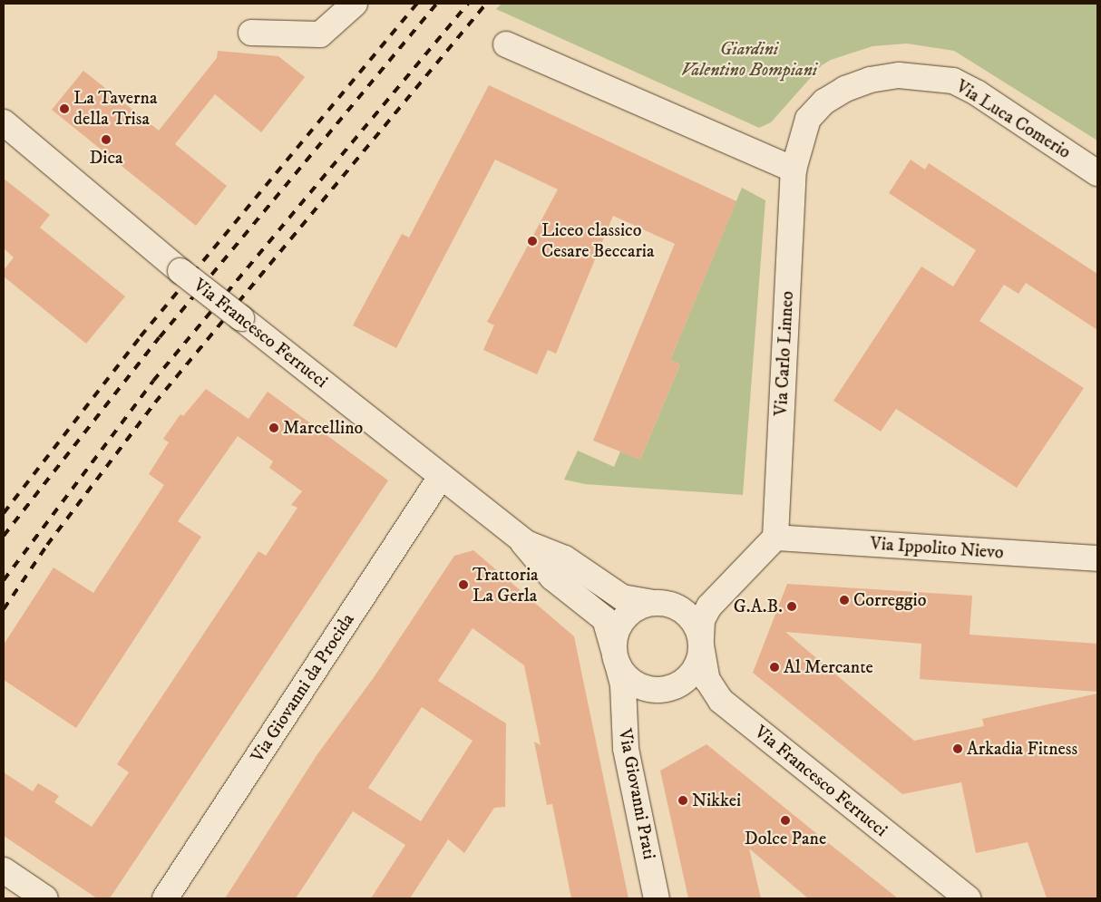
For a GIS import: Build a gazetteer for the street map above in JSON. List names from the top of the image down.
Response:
{
  "streets": {
    "street": [
      "Via Luca Comerio",
      "Via Francesco Ferrucci",
      "Via Carlo Linneo",
      "Via Ippolito Nievo",
      "Via Giovanni da Procida",
      "Via Giovanni Prati"
    ]
  },
  "crossings": [
    ["Via Luca Comerio", "Via Carlo Linneo"],
    ["Via Francesco Ferrucci", "Via Carlo Linneo"],
    ["Via Francesco Ferrucci", "Via Ippolito Nievo"],
    ["Via Francesco Ferrucci", "Via Giovanni da Procida"],
    ["Via Francesco Ferrucci", "Via Giovanni Prati"],
    ["Via Carlo Linneo", "Via Ippolito Nievo"]
  ],
  "parks": ["Giardini Valentino Bompiani"],
  "places": [
    "La Taverna della Trisa",
    "Dica",
    "Liceo classico Cesare Beccaria",
    "Marcellino",
    "Trattoria La Gerla",
    "Correggio",
    "G.A.B.",
    "Al Mercante",
    "Arkadia Fitness",
    "Nikkei",
    "Dolce Pane"
  ]
}
